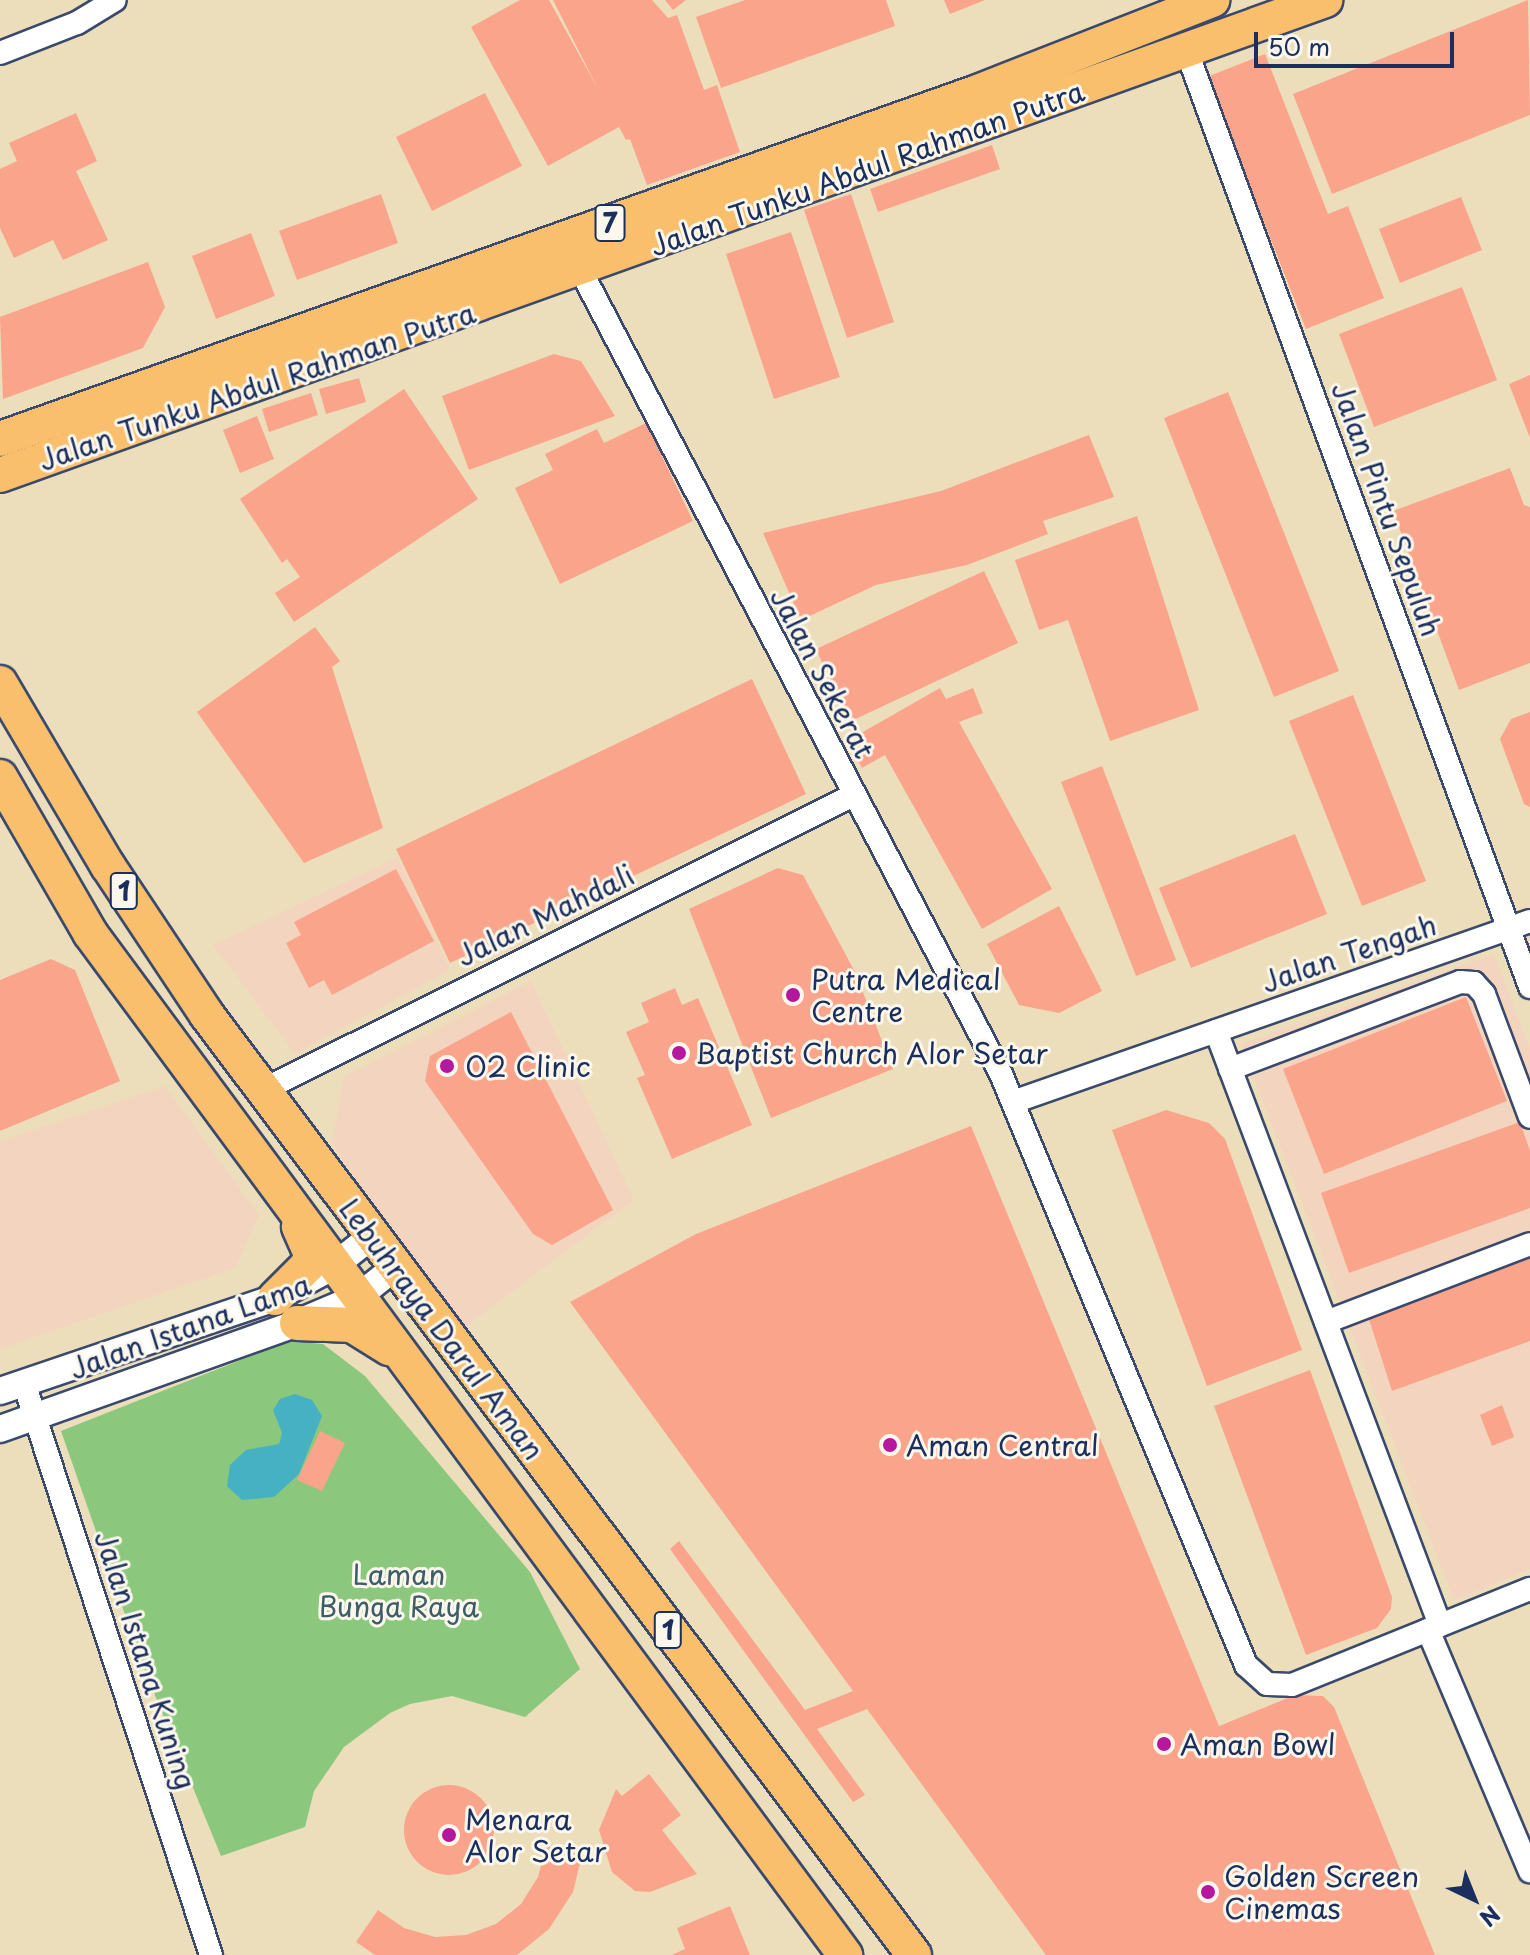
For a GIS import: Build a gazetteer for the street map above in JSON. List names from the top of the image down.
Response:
{
  "streets": {
    "main road": [
      "Jalan Tunku Abdul Rahman Putra",
      "7",
      "1",
      "Lebuhraya Darul Aman"
    ],
    "street": [
      "Jalan Pintu Sepuluh",
      "Jalan Sekerat",
      "Jalan Mahdali",
      "Jalan Tengah",
      "Jalan Istana Lama",
      "Jalan Istana Kuning"
    ]
  },
  "crossings": [
    ["Jalan Tunku Abdul Rahman Putra", "Jalan Pintu Sepuluh"],
    ["Jalan Tunku Abdul Rahman Putra", "Jalan Sekerat"],
    ["Jalan Pintu Sepuluh", "Jalan Tengah"],
    ["Jalan Sekerat", "Jalan Mahdali"],
    ["Jalan Sekerat", "Jalan Tengah"],
    ["Jalan Mahdali", "Lebuhraya Darul Aman"],
    ["Jalan Istana Lama", "Lebuhraya Darul Aman"],
    ["Jalan Istana Lama", "Jalan Istana Kuning"]
  ],
  "parks": ["Laman Bunga Raya"],
  "places": [
    "Putra Medical Centre",
    "Baptist Church Alor Setar",
    "O2 Clinic",
    "Aman Central",
    "Aman Bowl",
    "Menara Alor Setar",
    "Golden Screen Cinemas"
  ],
  "scale_bar": "50 m",
  "north": "bottom right"
}
